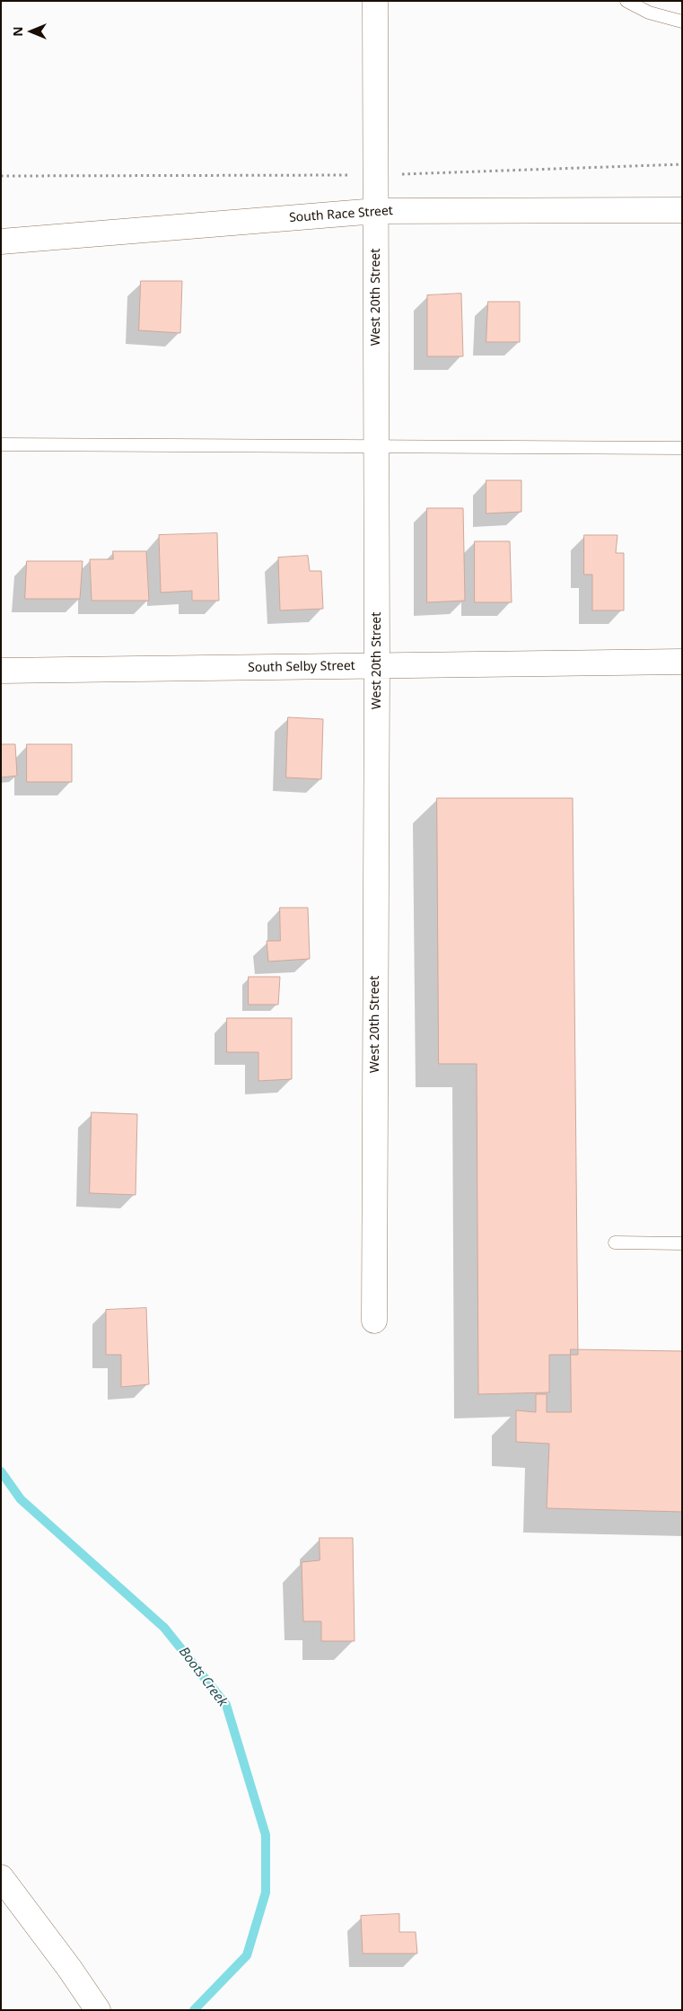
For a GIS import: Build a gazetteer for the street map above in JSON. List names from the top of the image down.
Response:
{
  "streets": {
    "street": ["South Race Street", "West 20th Street", "South Selby Street"]
  },
  "crossings": [
    ["South Race Street", "West 20th Street"],
    ["West 20th Street", "South Selby Street"]
  ],
  "water": ["Boots Creek"],
  "north": "left"
}
